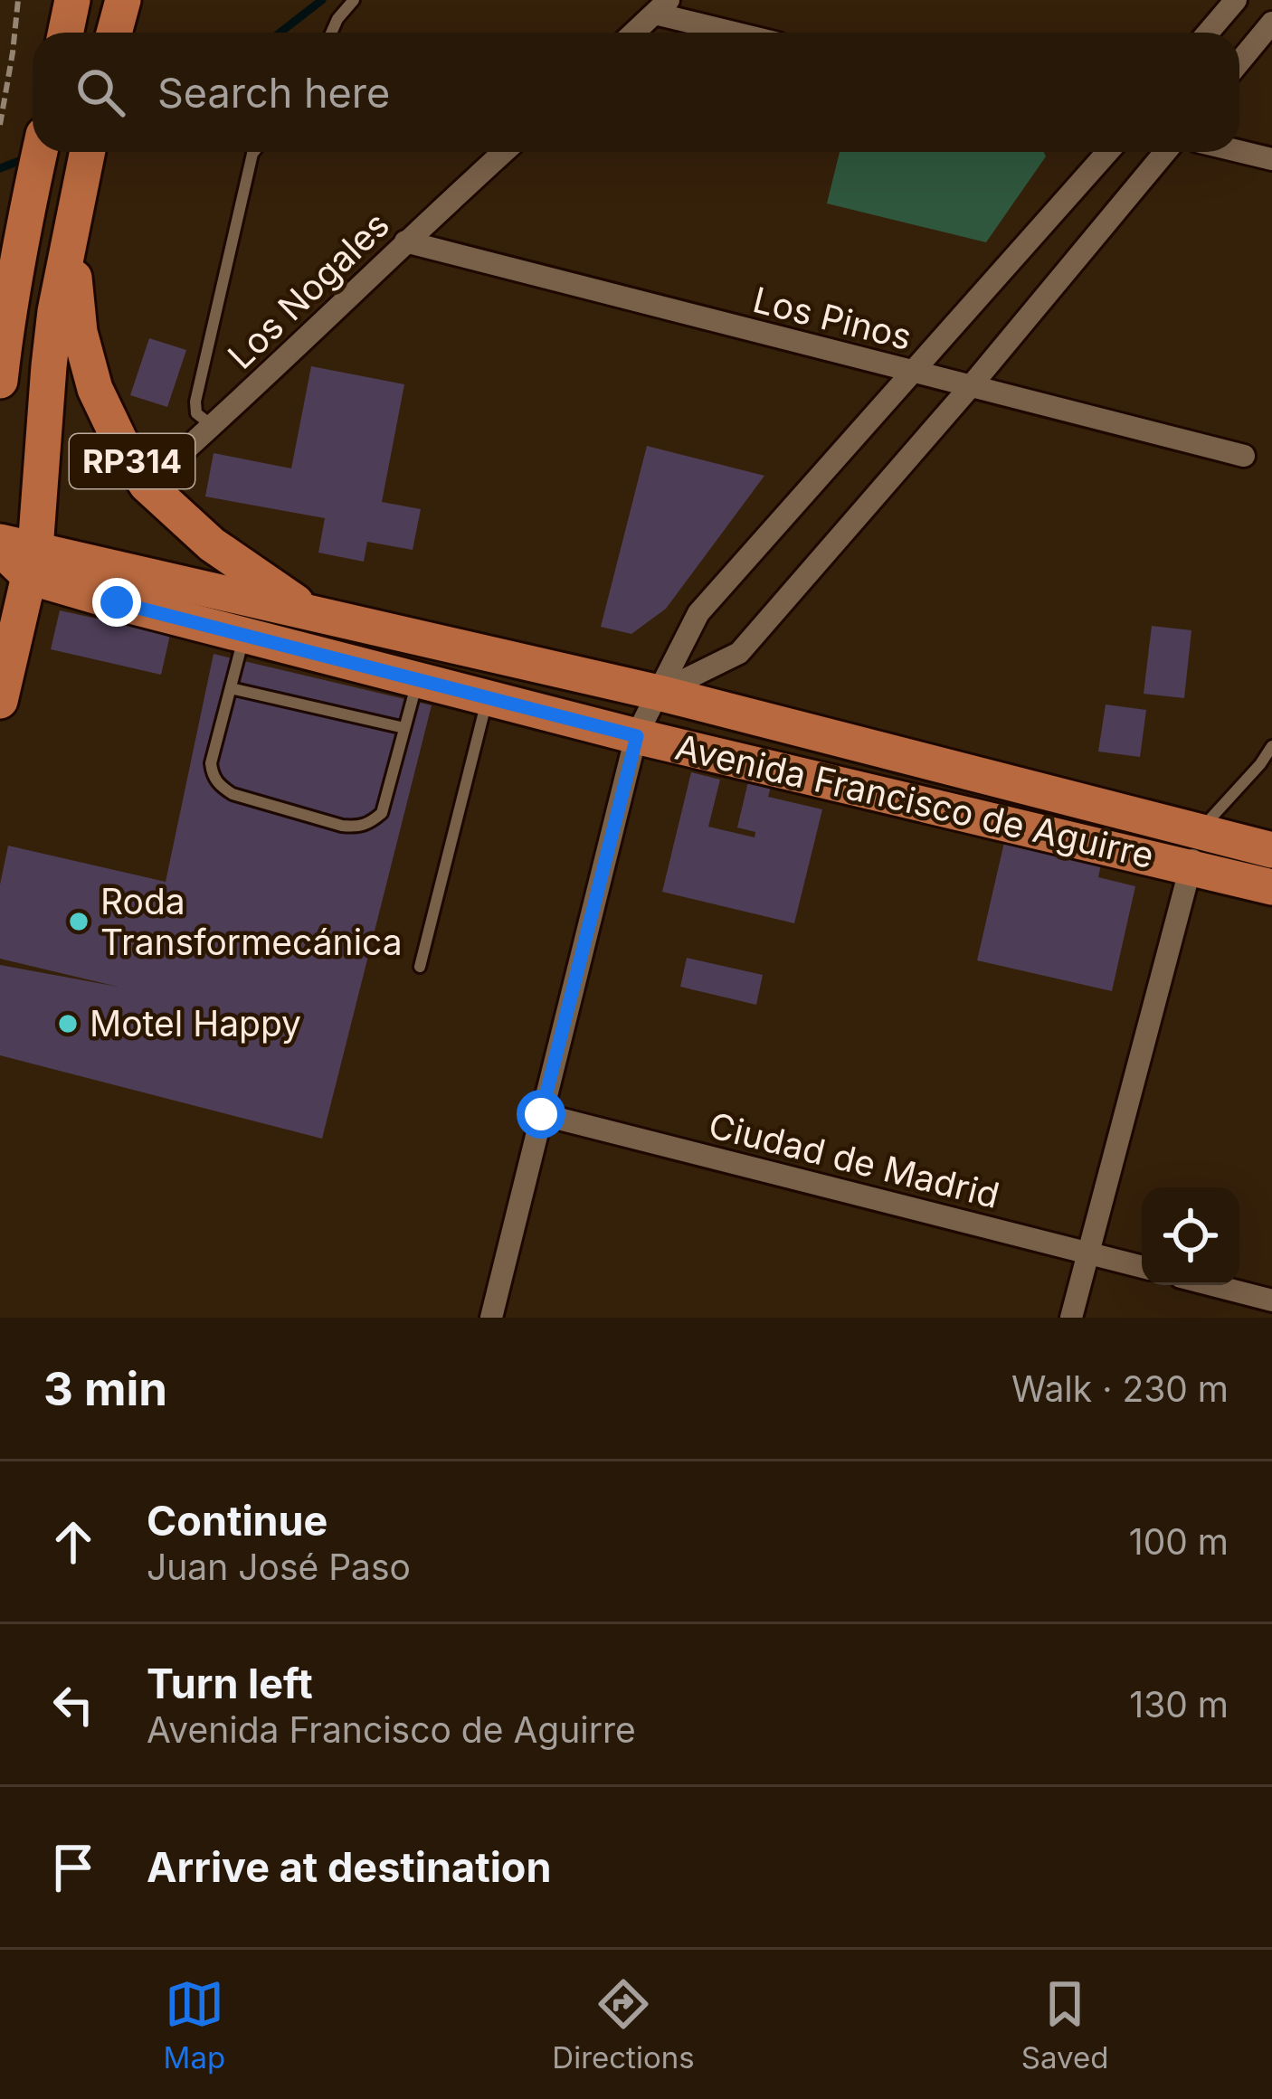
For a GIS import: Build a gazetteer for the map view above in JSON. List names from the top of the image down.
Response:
{
  "streets": {
    "main road": ["RP314", "Avenida Francisco de Aguirre"],
    "street": ["Los Nogales", "Los Pinos", "Ciudad de Madrid"]
  },
  "crossings": [
    ["Los Nogales", "Los Pinos"],
    ["Los Nogales", "RP314"],
    ["RP314", "Avenida Francisco de Aguirre"]
  ],
  "places": ["Roda Transformecánica", "Motel Happy"],
  "page": {
    "search": "Search here",
    "heading": ["3 min", "Walk · 230 m"],
    "list": [
      ["Continue", "Juan José Paso", "100 m"],
      ["Turn left", "Avenida Francisco de Aguirre", "130 m"],
      "Arrive at destination"
    ],
    "nav": ["Map", "Directions", "Saved"]
  }
}
